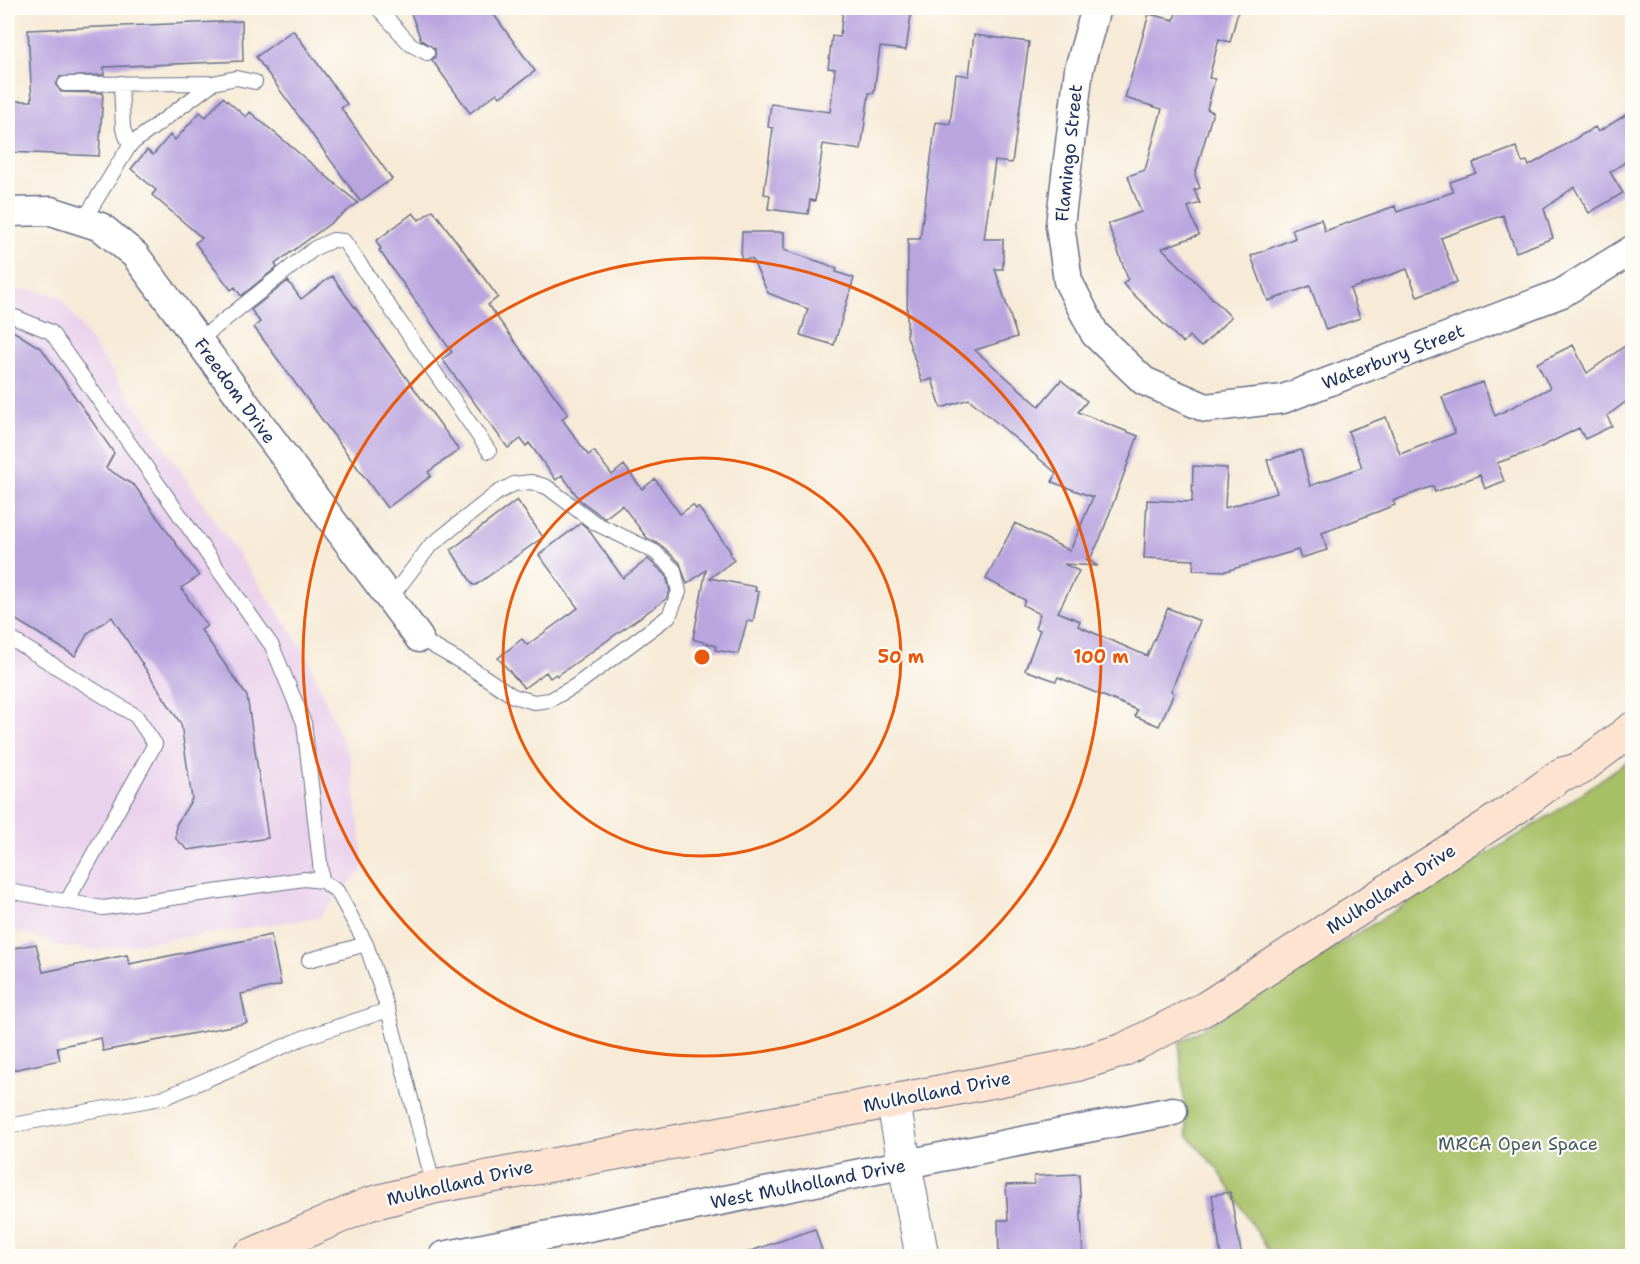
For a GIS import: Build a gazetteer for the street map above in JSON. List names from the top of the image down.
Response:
{
  "streets": {
    "main road": ["Mulholland Drive"],
    "street": [
      "Flamingo Street",
      "Waterbury Street",
      "Freedom Drive",
      "West Mulholland Drive"
    ]
  },
  "crossings": [
    ["Flamingo Street", "Waterbury Street"]
  ],
  "parks": ["MRCA Open Space"],
  "rings": ["50 m", "100 m"]
}
